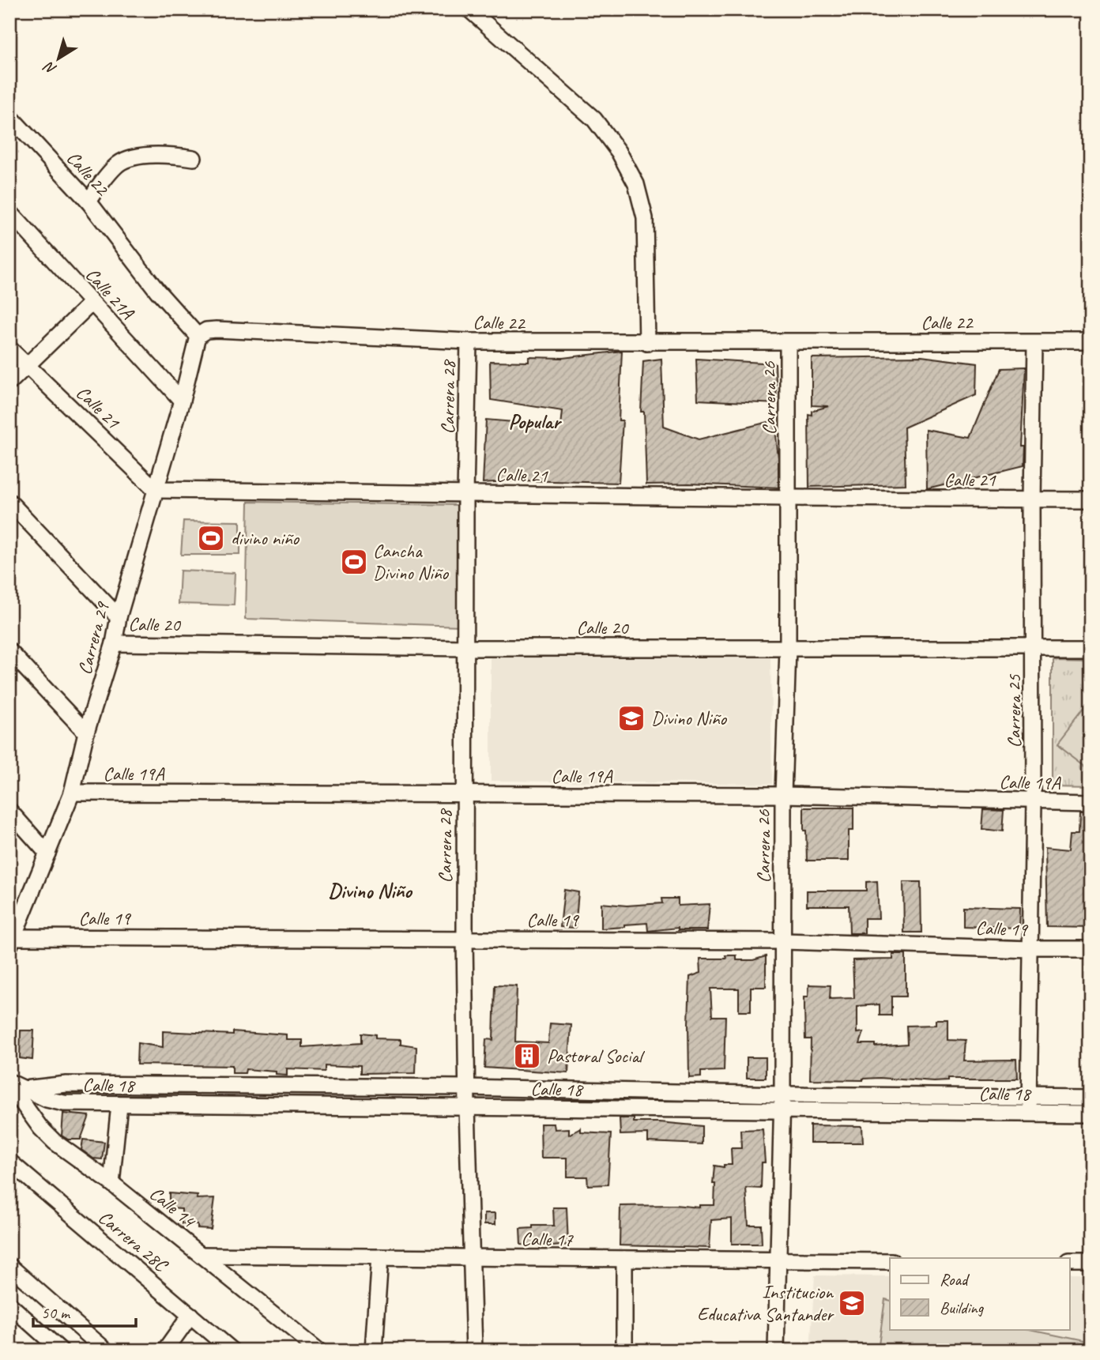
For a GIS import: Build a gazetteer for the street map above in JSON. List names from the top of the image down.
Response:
{
  "streets": {
    "street": [
      "Calle 22",
      "Calle 21A",
      "Carrera 28",
      "Carrera 26",
      "Calle 21",
      "Calle 20",
      "Carrera 29",
      "Carrera 25",
      "Calle 19A",
      "Calle 19",
      "Calle 18",
      "Calle 14",
      "Calle 17",
      "Carrera 28C"
    ]
  },
  "crossings": [
    ["Calle 22", "Carrera 28"],
    ["Calle 22", "Carrera 26"],
    ["Calle 22", "Carrera 29"],
    ["Calle 22", "Carrera 25"],
    ["Calle 21A", "Carrera 29"],
    ["Carrera 28", "Calle 21"],
    ["Carrera 28", "Calle 20"],
    ["Carrera 28", "Calle 19A"],
    ["Carrera 28", "Calle 19"],
    ["Carrera 28", "Calle 18"],
    ["Carrera 28", "Calle 17"],
    ["Carrera 26", "Calle 21"],
    ["Carrera 26", "Calle 20"],
    ["Carrera 26", "Calle 19A"],
    ["Carrera 26", "Calle 19"],
    ["Carrera 26", "Calle 18"],
    ["Carrera 26", "Calle 17"],
    ["Calle 21", "Carrera 29"],
    ["Calle 21", "Carrera 25"],
    ["Calle 20", "Carrera 29"],
    ["Calle 20", "Carrera 25"],
    ["Carrera 29", "Calle 19A"],
    ["Carrera 29", "Calle 19"],
    ["Carrera 25", "Calle 19A"],
    ["Carrera 25", "Calle 19"],
    ["Carrera 25", "Calle 18"],
    ["Calle 18", "Calle 14"],
    ["Calle 14", "Calle 17"]
  ],
  "districts": ["Popular", "Divino Niño"],
  "places": {
    "sports": ["divino niño", "Cancha Divino Niño"],
    "school or university": ["Divino Niño", "Institucion Educativa Santander"],
    "building": ["Pastoral Social"]
  },
  "legend": ["Road", "Building"],
  "scale_bar": "50 m",
  "north": "bottom left"
}
